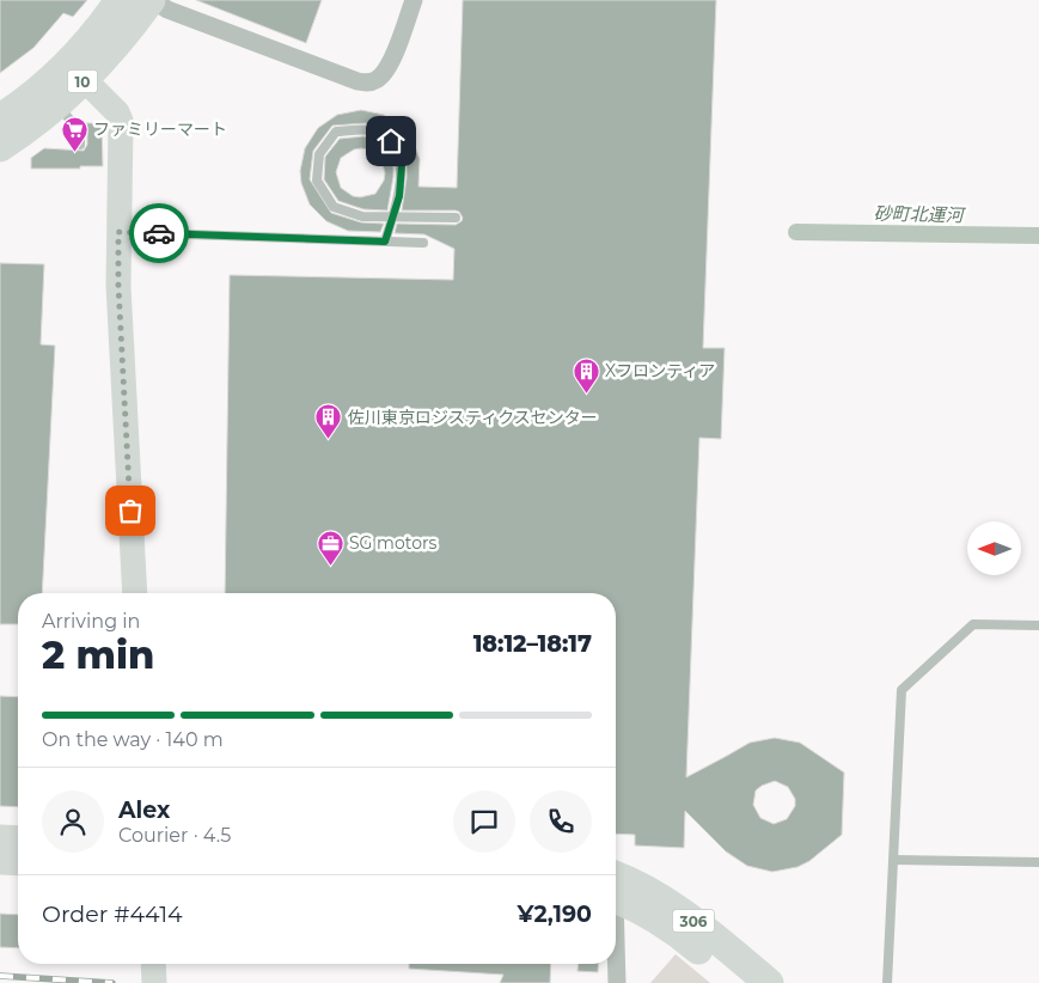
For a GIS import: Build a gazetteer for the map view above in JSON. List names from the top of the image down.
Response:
{
  "streets": {
    "main road": ["10", "306"]
  },
  "water": ["砂町北運河"],
  "places": {
    "supermarket": ["ファミリーマート"],
    "building": ["Xフロンティア", "佐川東京ロジスティクスセンター"],
    "office": ["SG motors"]
  },
  "north": "left",
  "page": {
    "heading": ["2 min", "Arriving in", "18:12–18:17"],
    "panel": [
      "Alex",
      "Courier · 4.5",
      "Order #4414",
      "¥2,190"
    ],
    "bar": "On the way · 140 m"
  }
}
